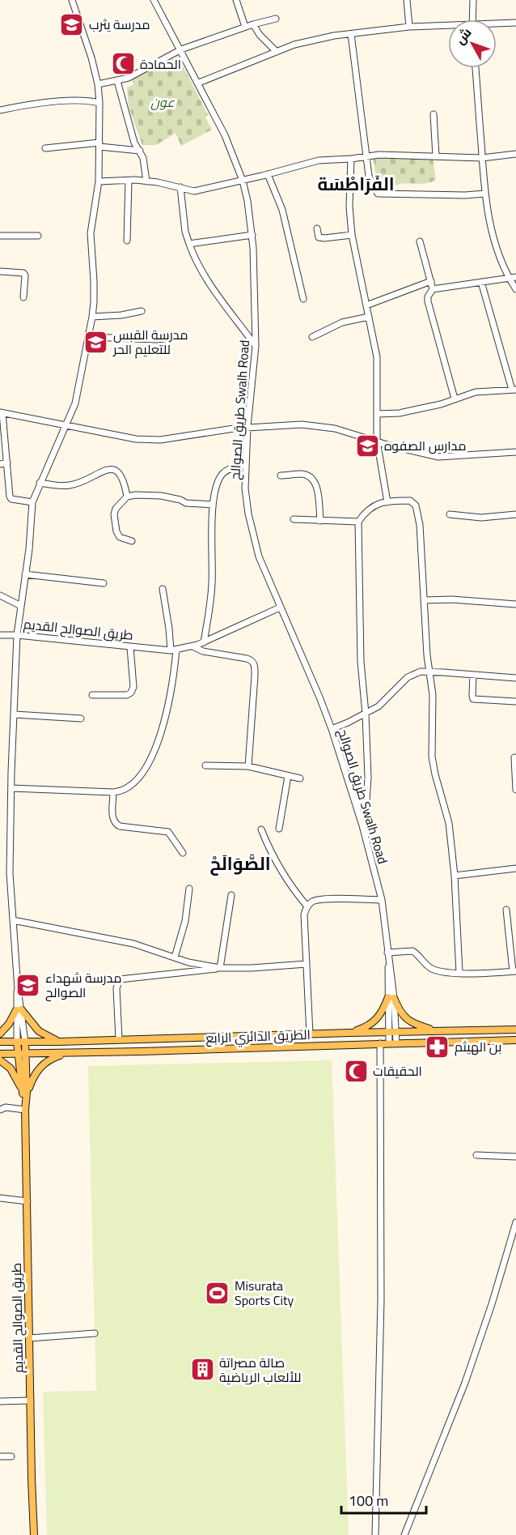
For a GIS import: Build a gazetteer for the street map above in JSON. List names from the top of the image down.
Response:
{
  "streets": {
    "main road": ["طريق الصوالح القديم", "الطريق الدائري الرابع"],
    "street": ["طريق الصوالح Swalh Road"]
  },
  "crossings": [
    ["طريق الصوالح Swalh Road", "طريق الصوالح القديم"],
    ["طريق الصوالح Swalh Road", "الطريق الدائري الرابع"],
    ["طريق الصوالح القديم", "الطريق الدائري الرابع"]
  ],
  "districts": ["الفَرَاطْسَة", "الصَّوَالَحْ"],
  "parks": ["عون"],
  "places": {
    "school or university": [
      "مدرسة يثرب",
      "مدرسة القبس للتعليم الحر",
      "مدارس الصفوه",
      "مدرسة شهداء الصوالح"
    ],
    "mosque": ["الحمادة", "الحقيقات"],
    "pharmacy": ["بن الهيثم"],
    "sports": ["Misurata Sports City"],
    "building": ["صالة مصراتة للألعاب الرياضية"]
  },
  "scale_bar": "100 m",
  "north": "top left"
}
